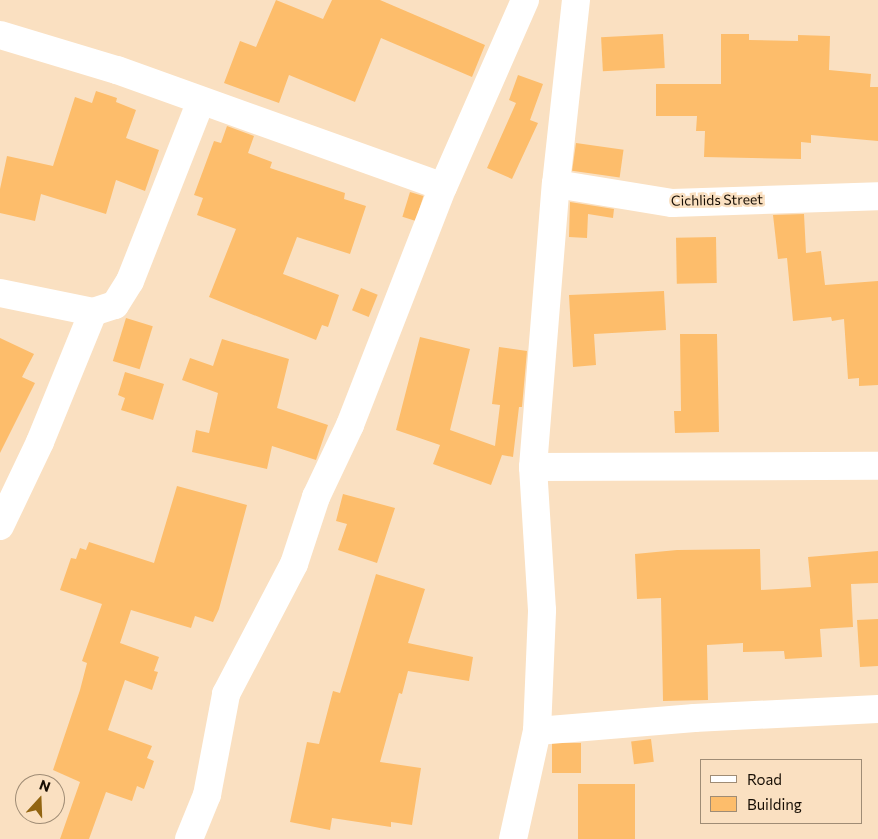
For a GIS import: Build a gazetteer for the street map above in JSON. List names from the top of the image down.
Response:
{
  "streets": {
    "street": ["Cichlids Street"]
  },
  "legend": ["Road", "Building"],
  "north": "top"
}
